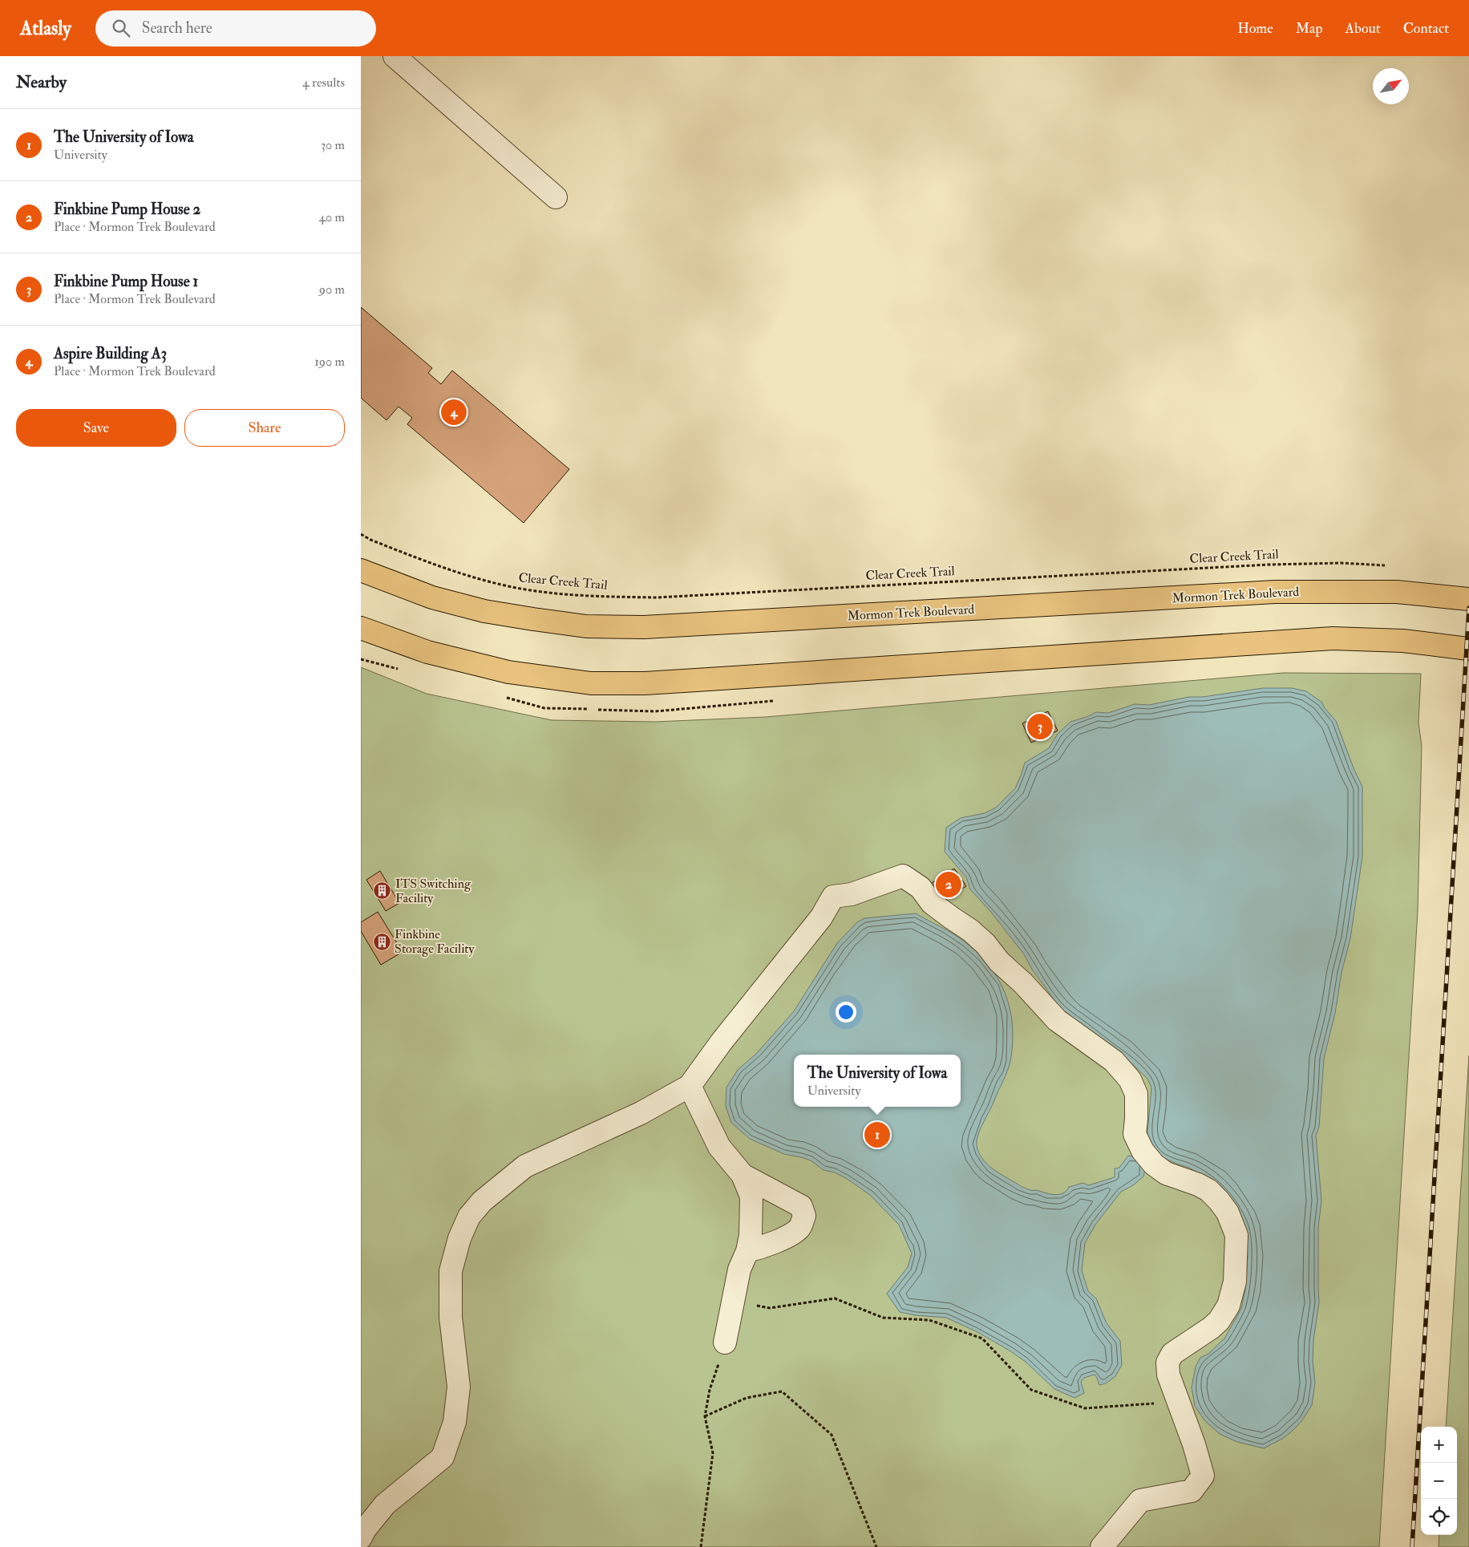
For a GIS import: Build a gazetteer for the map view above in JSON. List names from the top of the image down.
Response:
{
  "streets": {
    "main road": ["Mormon Trek Boulevard"],
    "path": ["Clear Creek Trail"]
  },
  "places": {
    "building": ["ITS Switching Facility", "Finkbine Storage Facility"]
  },
  "north": "top right",
  "page": {
    "header": "Atlasly",
    "search": "Search here",
    "nav": [
      "Home",
      "Map",
      "About",
      "Contact"
    ],
    "heading": ["Nearby", "4 results"],
    "list": [
      {
        "mark": "1",
        "name": "The University of Iowa",
        "note": "University",
        "value": "30 m"
      },
      {
        "mark": "2",
        "name": "Finkbine Pump House 2",
        "note": "Place · Mormon Trek Boulevard",
        "value": "40 m"
      },
      {
        "mark": "3",
        "name": "Finkbine Pump House 1",
        "note": "Place · Mormon Trek Boulevard",
        "value": "90 m"
      },
      {
        "mark": "4",
        "name": "Aspire Building A3",
        "note": "Place · Mormon Trek Boulevard",
        "value": "190 m"
      }
    ],
    "buttons": ["Save", "Share"],
    "pins": [
      "4",
      "3",
      "2",
      "1"
    ],
    "popup": ["The University of Iowa", "University"],
    "map_buttons": ["+", "−"]
  }
}
